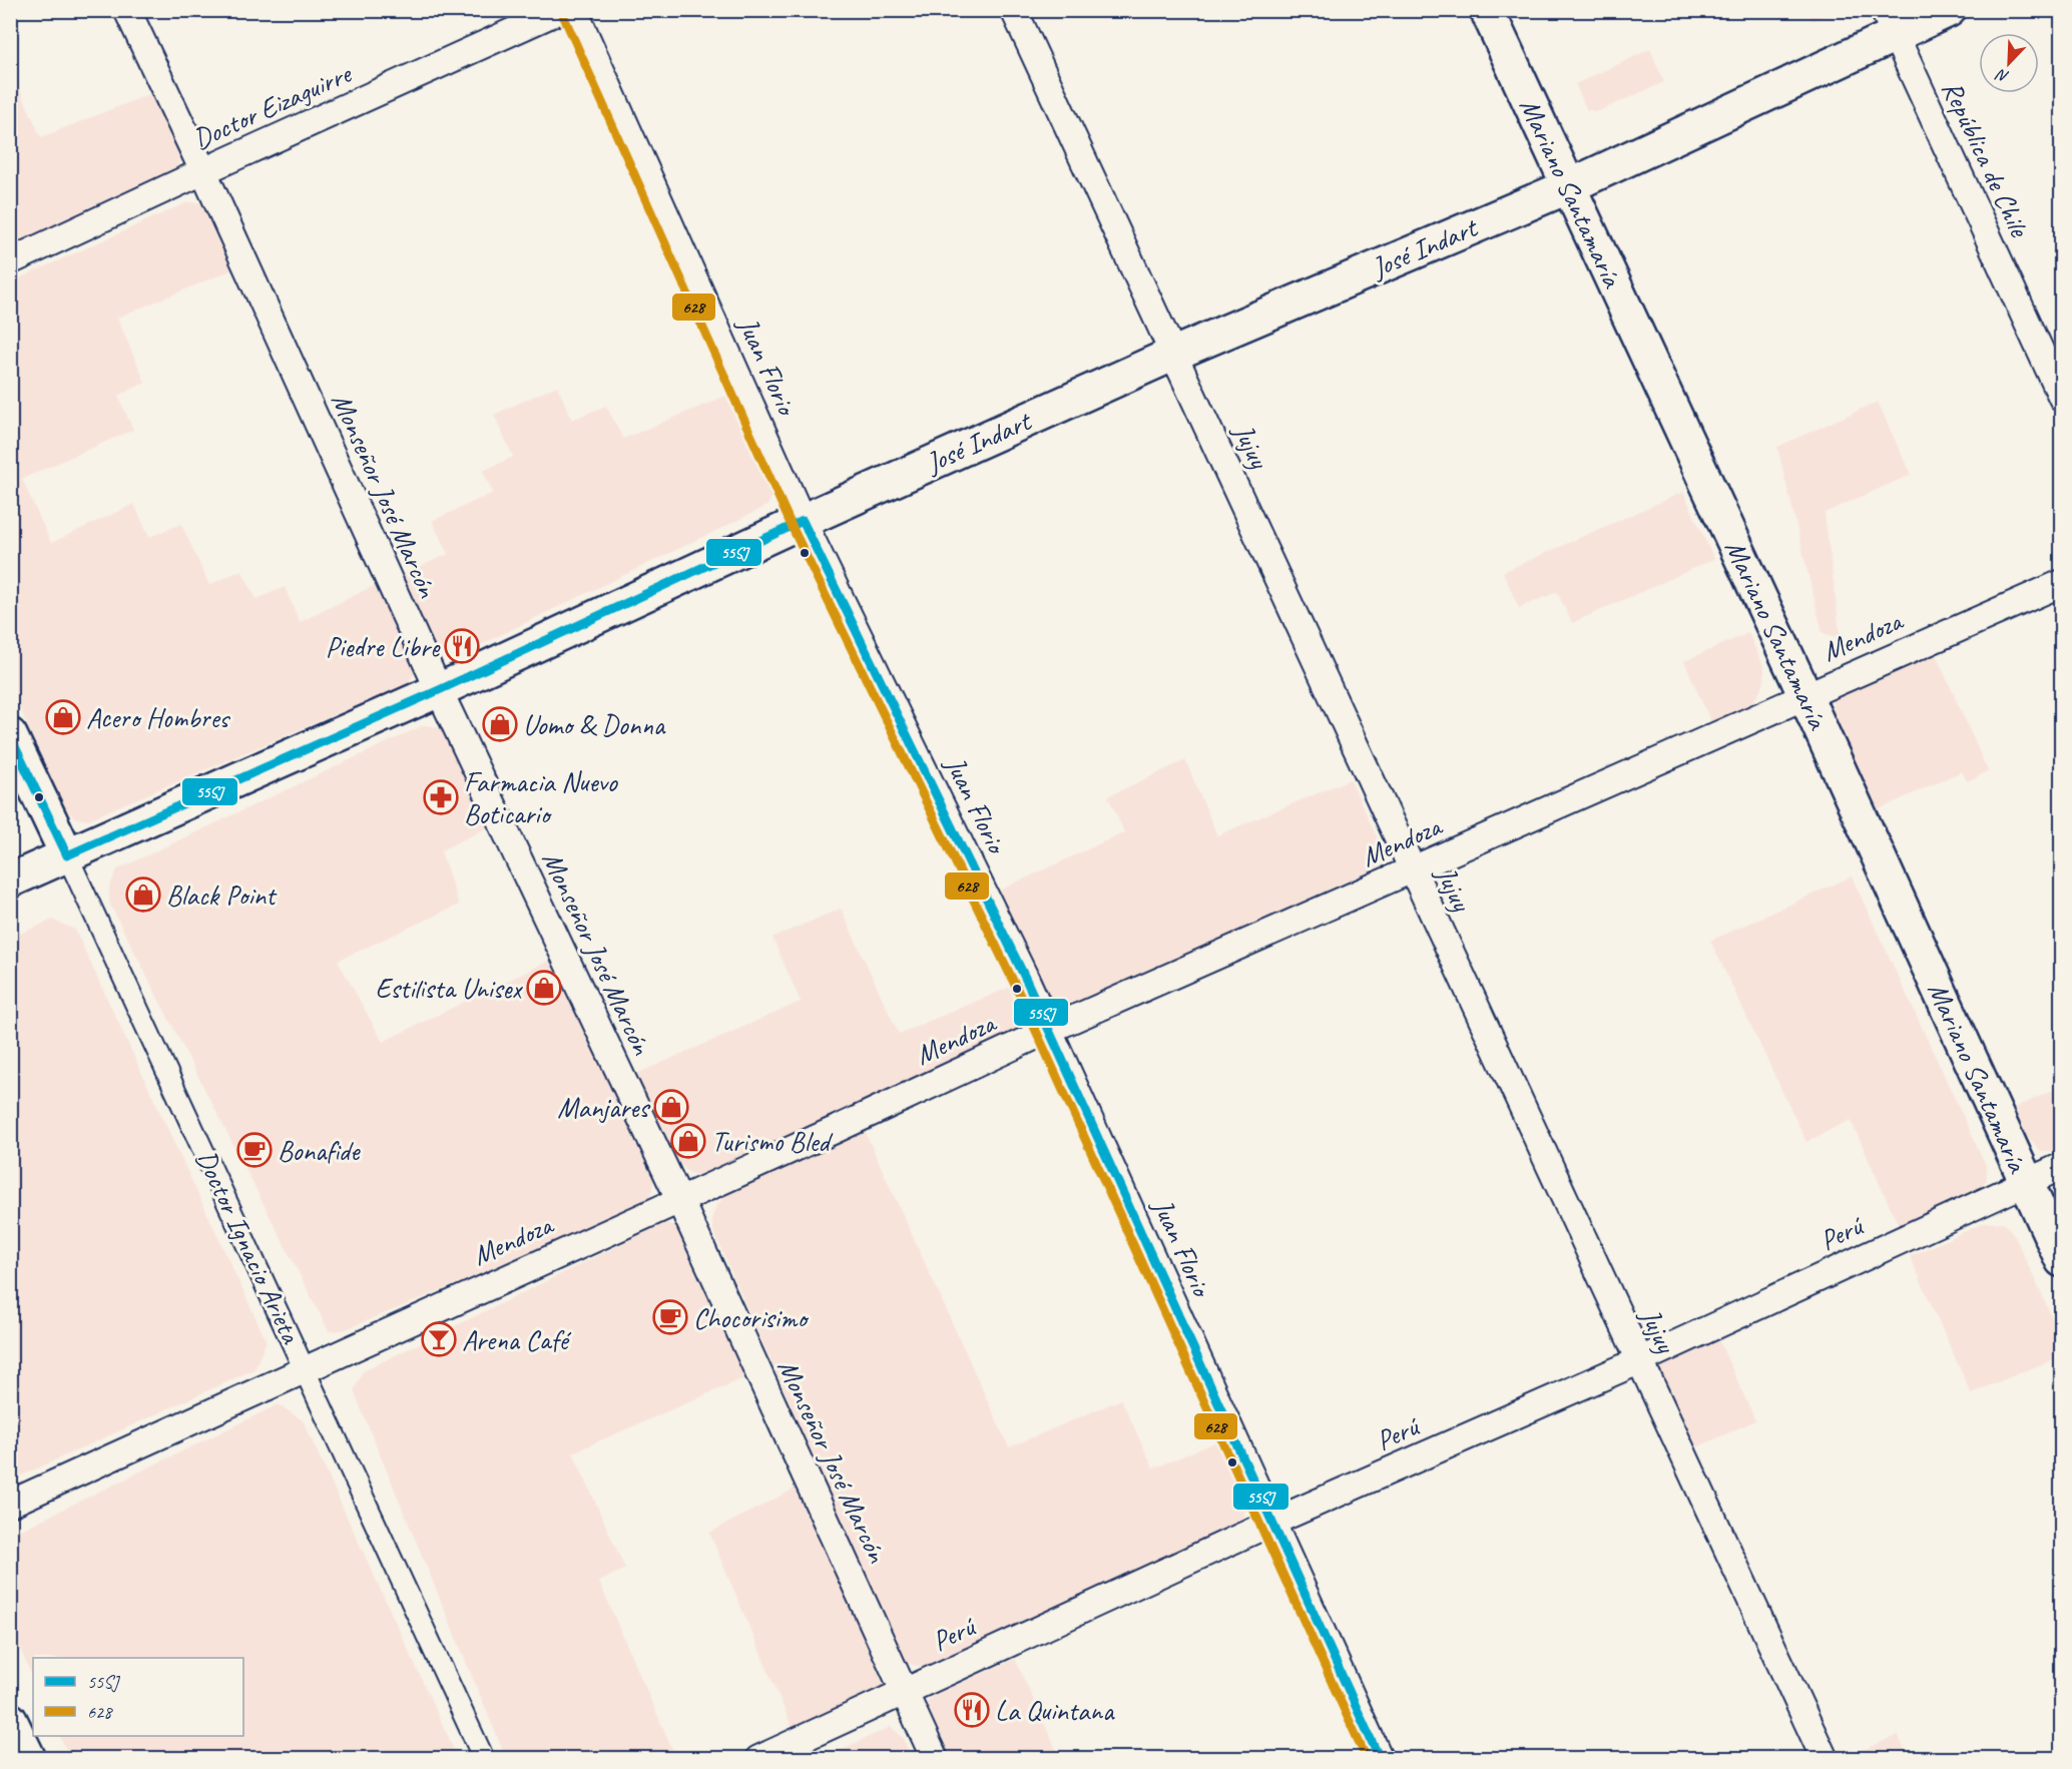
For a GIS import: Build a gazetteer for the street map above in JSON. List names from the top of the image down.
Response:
{
  "streets": {
    "street": [
      "Doctor Eizaguirre",
      "República de Chile",
      "Mariano Santamaría",
      "José Indart",
      "Juan Florio",
      "Jujuy",
      "Monseñor José Marcón",
      "Mendoza",
      "Perú",
      "Doctor Ignacio Arieta"
    ]
  },
  "crossings": [
    ["Doctor Eizaguirre", "Monseñor José Marcón"],
    ["República de Chile", "José Indart"],
    ["Mariano Santamaría", "José Indart"],
    ["Mariano Santamaría", "Mendoza"],
    ["Mariano Santamaría", "Perú"],
    ["José Indart", "Juan Florio"],
    ["José Indart", "Jujuy"],
    ["José Indart", "Monseñor José Marcón"],
    ["José Indart", "Doctor Ignacio Arieta"],
    ["Juan Florio", "Mendoza"],
    ["Juan Florio", "Perú"],
    ["Jujuy", "Mendoza"],
    ["Jujuy", "Perú"],
    ["Monseñor José Marcón", "Mendoza"],
    ["Monseñor José Marcón", "Perú"],
    ["Mendoza", "Doctor Ignacio Arieta"]
  ],
  "places": {
    "restaurant": ["Piedre Libre", "La Quintana"],
    "shop": [
      "Acero Hombres",
      "Uomo & Donna",
      "Black Point",
      "Estilista Unisex",
      "Manjares",
      "Turismo Bled"
    ],
    "pharmacy": ["Farmacia Nuevo Boticario"],
    "cafe": ["Bonafide", "Chocorisimo"],
    "bar": ["Arena Café"]
  },
  "lines": ["transit line 628", "transit line 55SJ"],
  "legend": ["55SJ", "628"],
  "north": "bottom left"
}
